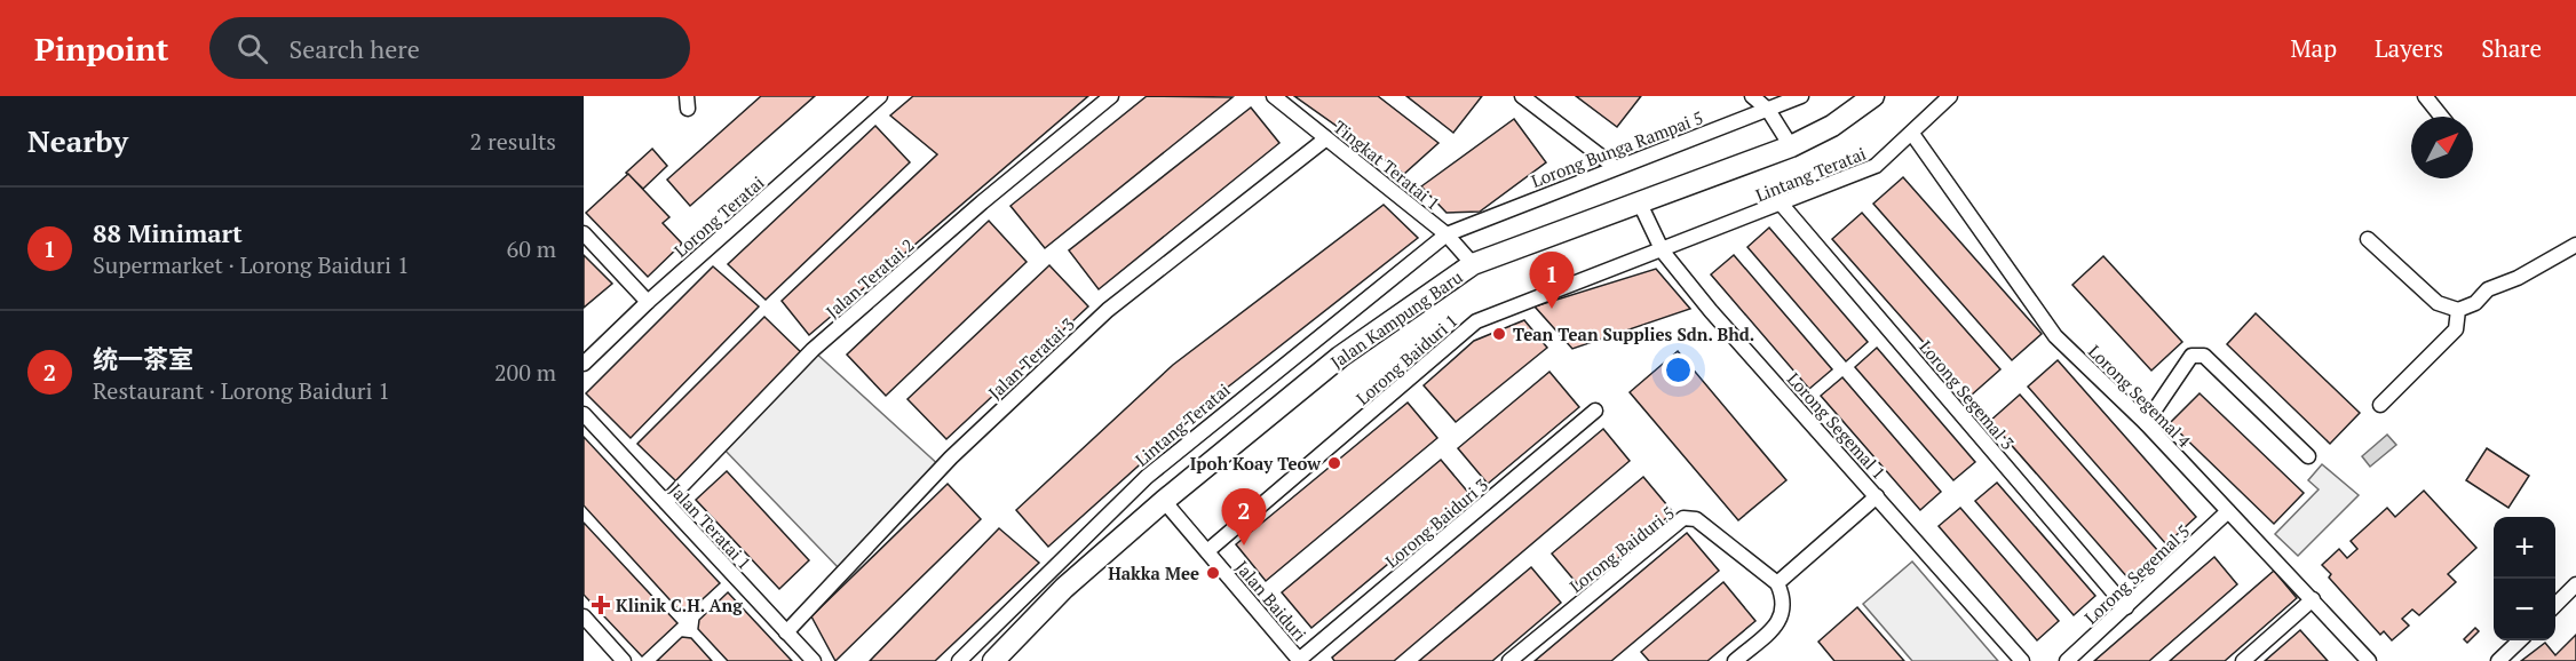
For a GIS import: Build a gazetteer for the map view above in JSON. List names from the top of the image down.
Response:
{
  "streets": {
    "street": [
      "Lorong Bunga Rampai 5",
      "Tingkat Teratai 1",
      "Lintang Teratai",
      "Lorong Teratai",
      "Jalan Teratai 2",
      "Jalan Kampung Baru",
      "Jalan Teratai 3",
      "Lorong Baiduri 1",
      "Lorong Segemal 3",
      "Lorong Segemal 4",
      "Lorong Segemal 1",
      "Lorong Baiduri 3",
      "Jalan Teratai 1",
      "Lorong Baiduri 5",
      "Lorong Segemal 5",
      "Jalan Baiduri"
    ]
  },
  "crossings": [
    ["Lorong Bunga Rampai 5", "Tingkat Teratai 1"],
    ["Lorong Bunga Rampai 5", "Lintang Teratai"],
    ["Tingkat Teratai 1", "Lintang Teratai"],
    ["Tingkat Teratai 1", "Jalan Kampung Baru"],
    ["Tingkat Teratai 1", "Jalan Teratai 3"],
    ["Lintang Teratai", "Lorong Baiduri 1"],
    ["Lintang Teratai", "Lorong Segemal 3"],
    ["Lintang Teratai", "Lorong Segemal 4"],
    ["Lintang Teratai", "Lorong Segemal 1"],
    ["Jalan Teratai 2", "Jalan Teratai 1"],
    ["Jalan Kampung Baru", "Lorong Segemal 1"],
    ["Jalan Kampung Baru", "Jalan Baiduri"],
    ["Jalan Teratai 3", "Jalan Teratai 1"],
    ["Lorong Baiduri 1", "Lorong Segemal 1"],
    ["Lorong Baiduri 1", "Jalan Baiduri"],
    ["Lorong Segemal 3", "Lorong Segemal 5"],
    ["Lorong Segemal 4", "Lorong Segemal 5"],
    ["Lorong Baiduri 3", "Jalan Baiduri"]
  ],
  "places": {
    "other": ["Tean Tean Supplies Sdn. Bhd.", "Ipoh Koay Teow", "Hakka Mee"],
    "health": ["Klinik C.H. Ang"]
  },
  "north": "top right",
  "page": {
    "header": "Pinpoint",
    "search": "Search here",
    "nav": ["Map", "Layers", "Share"],
    "heading": ["Nearby", "2 results"],
    "list": [
      {
        "mark": "1",
        "name": "88 Minimart",
        "note": "Supermarket · Lorong Baiduri 1",
        "value": "60 m"
      },
      {
        "mark": "2",
        "name": "统一茶室",
        "note": "Restaurant · Lorong Baiduri 1",
        "value": "200 m"
      }
    ],
    "pins": ["1", "2"],
    "map_buttons": ["+", "−"]
  }
}
